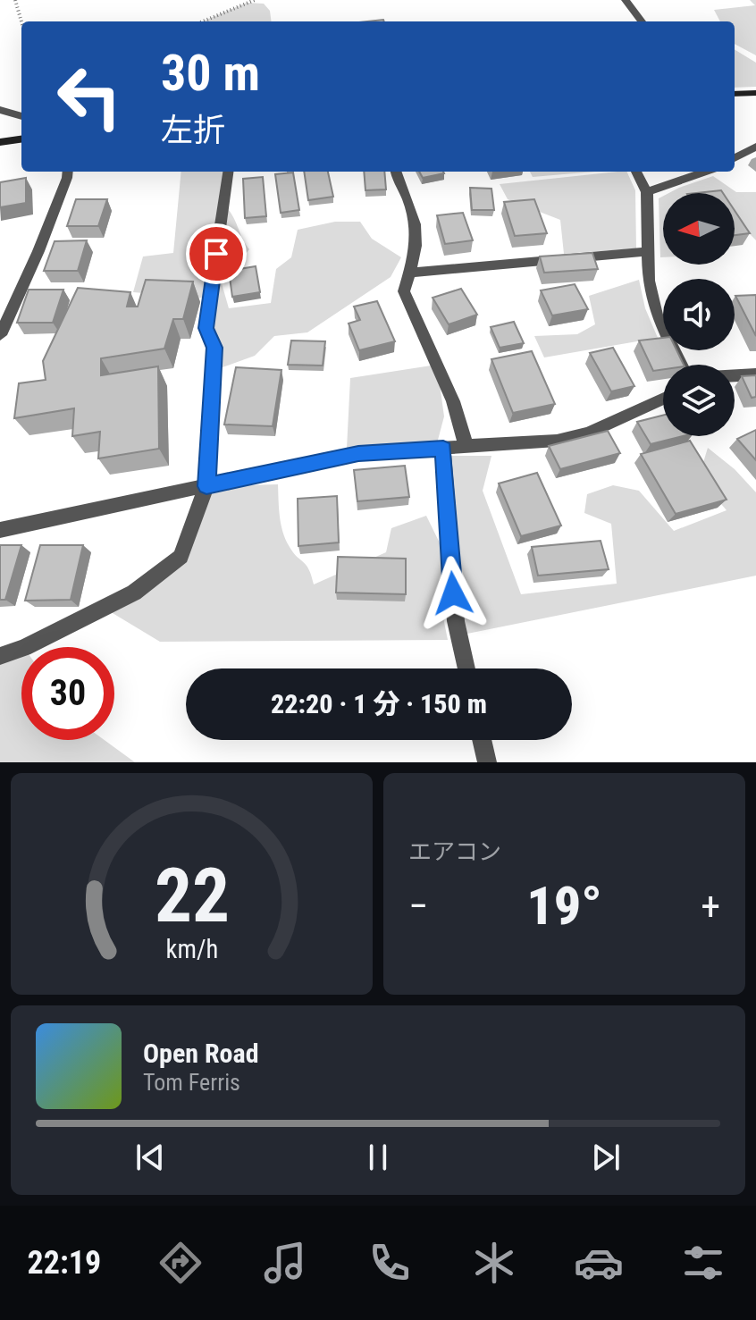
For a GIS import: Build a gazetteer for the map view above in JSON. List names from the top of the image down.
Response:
{
  "north": "left",
  "page": {
    "turn": ["30 m", "左折"],
    "limit": "30",
    "trip": "22:20 · 1 分 · 150 m",
    "tile": "エアコン",
    "heat": ["−", "19°", "+"],
    "song": ["Open Road", "Tom Ferris"],
    "tabs": "22:19",
    "gauge": ["22", "km/h"]
  }
}
